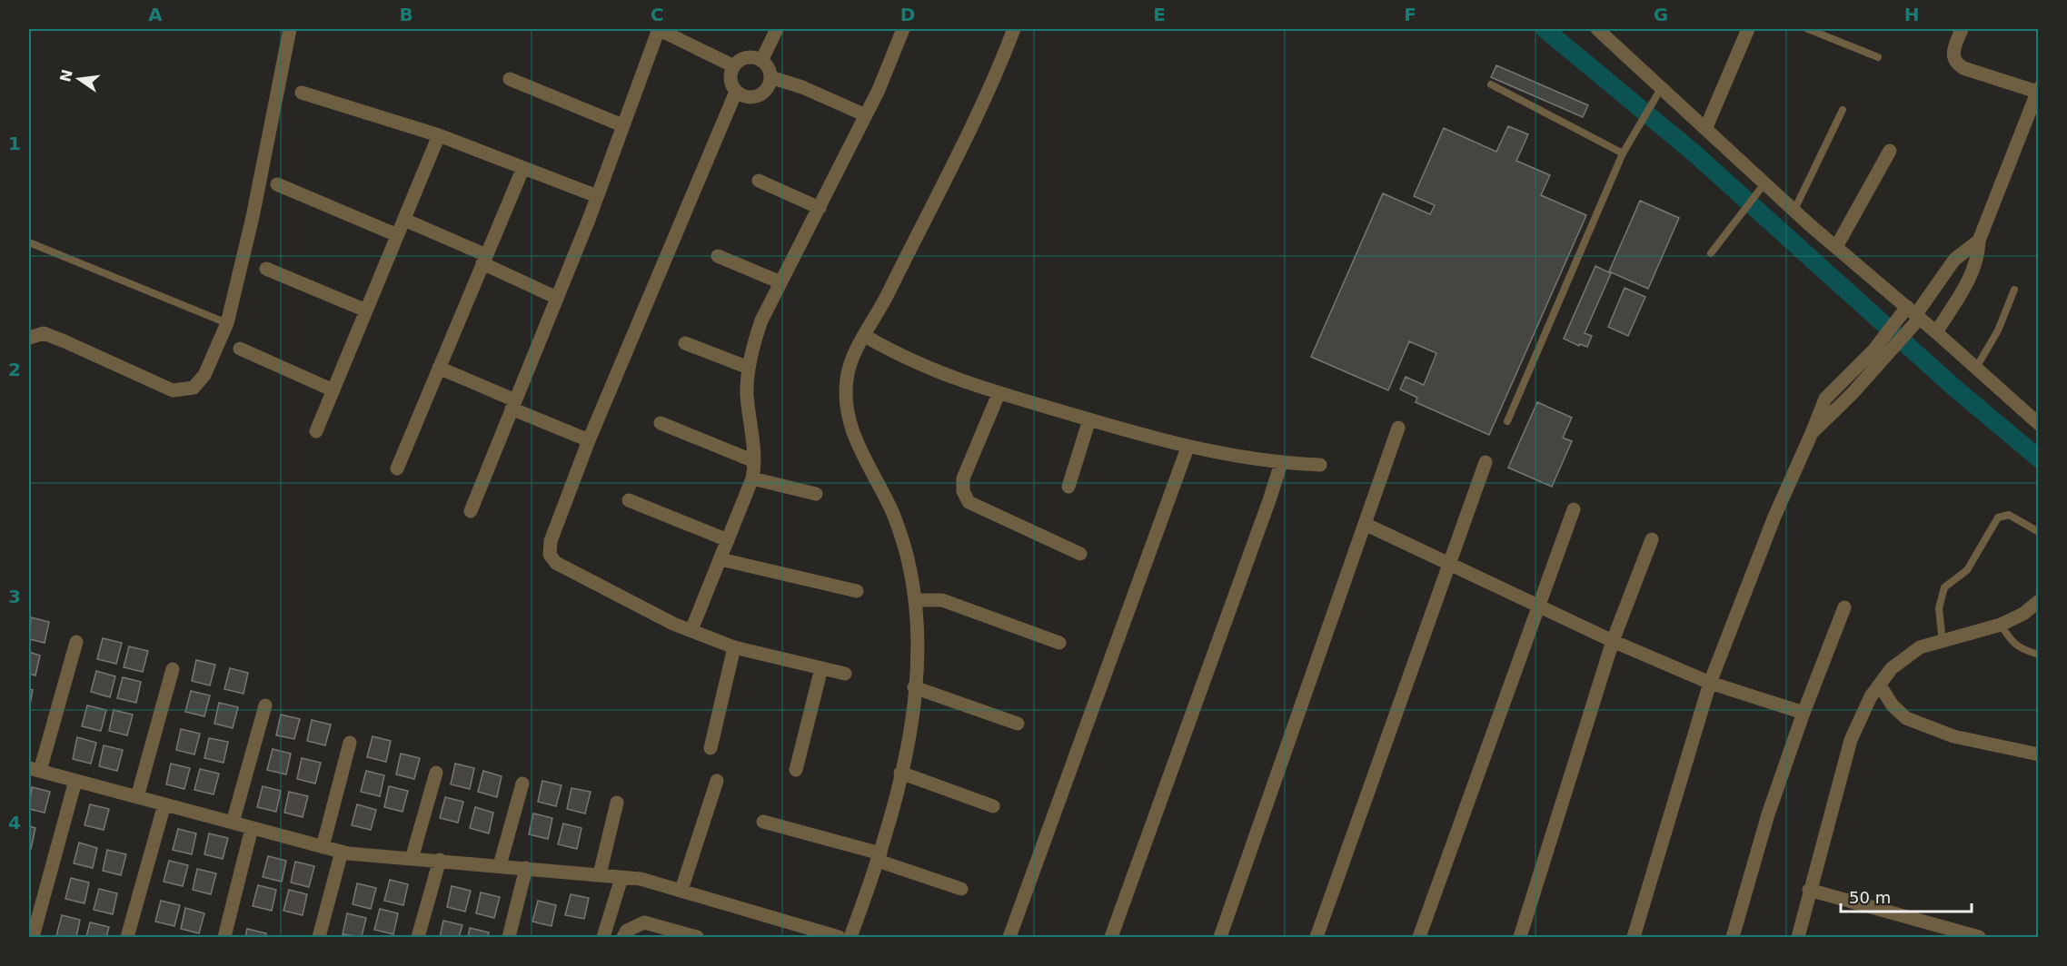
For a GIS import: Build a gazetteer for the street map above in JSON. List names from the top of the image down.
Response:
{
  "scale_bar": "50 m",
  "north": "left",
  "grid": {
    "columns": [
      "A",
      "B",
      "C",
      "D",
      "E",
      "F",
      "G",
      "H"
    ],
    "rows": [
      "1",
      "2",
      "3",
      "4"
    ]
  }
}
